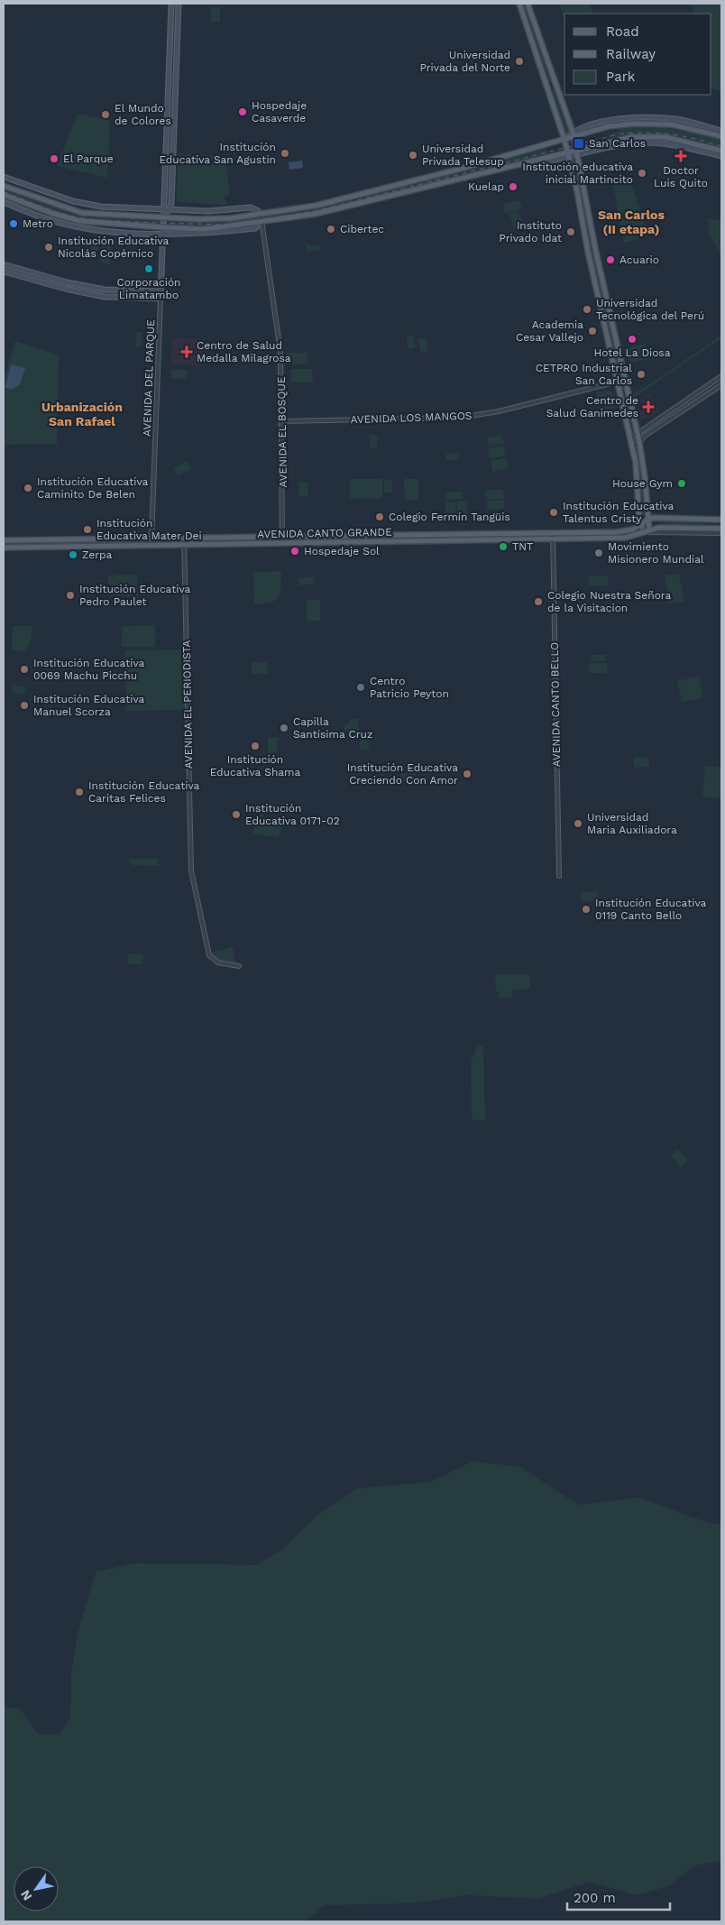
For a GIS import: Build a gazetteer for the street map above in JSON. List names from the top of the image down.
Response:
{
  "streets": {
    "main road": ["AVENIDA DEL PARQUE", "AVENIDA CANTO GRANDE"],
    "street": [
      "AVENIDA LOS MANGOS",
      "AVENIDA EL BOSQUE",
      "AVENIDA EL PERIODISTA",
      "AVENIDA CANTO BELLO"
    ]
  },
  "crossings": [
    ["AVENIDA DEL PARQUE", "AVENIDA CANTO GRANDE"],
    ["AVENIDA LOS MANGOS", "AVENIDA EL BOSQUE"],
    ["AVENIDA EL BOSQUE", "AVENIDA CANTO GRANDE"],
    ["AVENIDA CANTO GRANDE", "AVENIDA EL PERIODISTA"],
    ["AVENIDA CANTO GRANDE", "AVENIDA CANTO BELLO"]
  ],
  "districts": ["San Carlos (II etapa)", "Urbanización San Rafael"],
  "places": {
    "other": [
      "Universidad Privada del Norte",
      "Hospedaje Casaverde",
      "El Mundo de Colores",
      "Institución Educativa San Agustin",
      "Universidad Privada Telesup",
      "El Parque",
      "Institución educativa inicial Martincito",
      "Kuelap",
      "Metro",
      "Cibertec",
      "Instituto Privado Idat",
      "Institución Educativa Nicolás Copérnico",
      "Acuario",
      "Corporación Limatambo",
      "Universidad Tecnológica del Perú",
      "Academia Cesar Vallejo",
      "Hotel La Diosa",
      "CETPRO Industrial San Carlos",
      "House Gym",
      "Institución Educativa Caminito De Belen",
      "Institución Educativa Talentus Cristy",
      "Colegio Fermín Tangüis",
      "Institución Educativa Mater Dei",
      "TNT",
      "Hospedaje Sol",
      "Movimiento Misionero Mundial",
      "Zerpa",
      "Institución Educativa Pedro Paulet",
      "Colegio Nuestra Señora de la Visitacion",
      "Institución Educativa 0069 Machu Picchu",
      "Centro Patricio Peyton",
      "Institución Educativa Manuel Scorza",
      "Capilla Santísima Cruz",
      "Institución Educativa Shama",
      "Institución Educativa Creciendo Con Amor",
      "Institución Educativa Caritas Felices",
      "Institución Educativa 0171-02",
      "Universidad Maria Auxiliadora",
      "Institución Educativa 0119 Canto Bello"
    ],
    "transit": ["San Carlos"],
    "health": ["Doctor Luis Quito", "Centro de Salud Medalla Milagrosa", "Centro de Salud Ganimedes"]
  },
  "legend": ["Road", "Railway", "Park"],
  "scale_bar": "200 m",
  "north": "bottom left"
}
